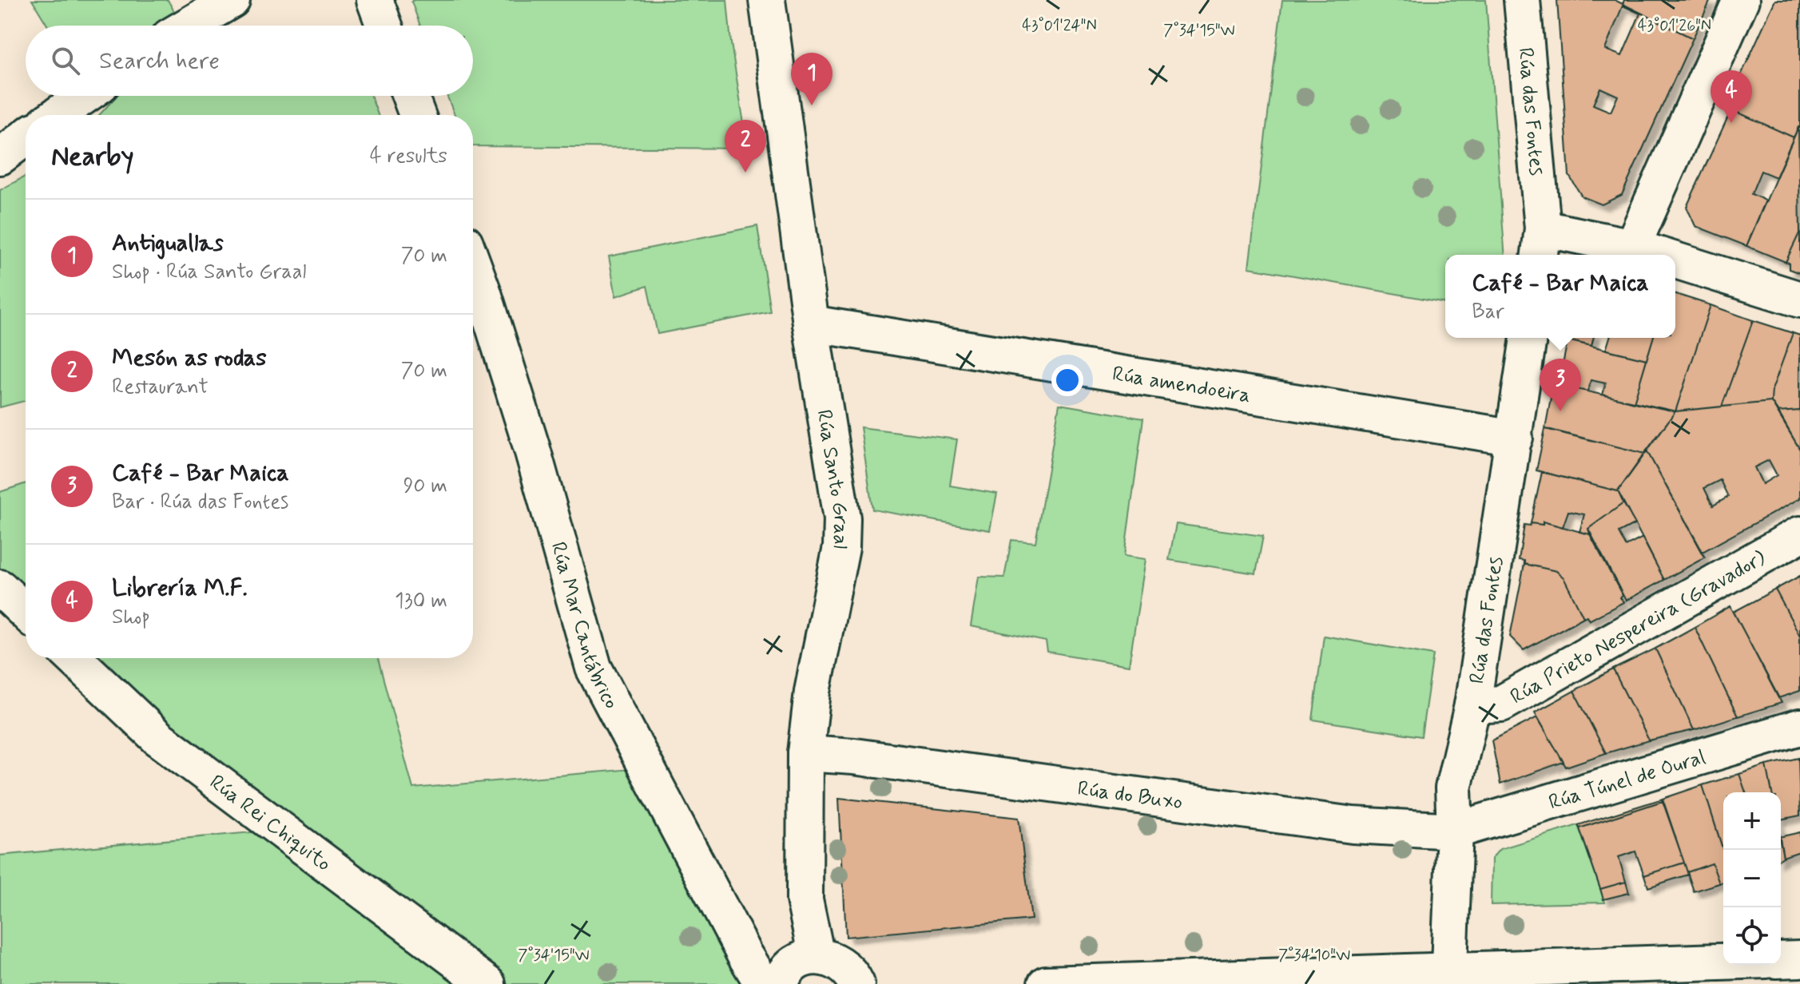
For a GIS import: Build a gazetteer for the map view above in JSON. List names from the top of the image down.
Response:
{
  "streets": {
    "street": [
      "Rúa das Fontes",
      "Rúa amendoeira",
      "Rúa Santo Graal",
      "Rúa Mar Cantábrico",
      "Rúa Prieto Nespereira (Gravador)",
      "Rúa Túnel de Oural",
      "Rúa do Buxo",
      "Rúa Rei Chiquito"
    ]
  },
  "crossings": [
    ["Rúa das Fontes", "Rúa amendoeira"],
    ["Rúa das Fontes", "Rúa Prieto Nespereira (Gravador)"],
    ["Rúa das Fontes", "Rúa Túnel de Oural"],
    ["Rúa das Fontes", "Rúa do Buxo"],
    ["Rúa amendoeira", "Rúa Santo Graal"],
    ["Rúa Santo Graal", "Rúa do Buxo"],
    ["Rúa Túnel de Oural", "Rúa do Buxo"]
  ],
  "page": {
    "search": "Search here",
    "pins": [
      "1",
      "4",
      "2",
      "3"
    ],
    "heading": ["Nearby", "4 results"],
    "list": [
      {
        "mark": "1",
        "name": "Antiguallas",
        "note": "Shop · Rúa Santo Graal",
        "value": "70 m"
      },
      {
        "mark": "2",
        "name": "Mesón as rodas",
        "note": "Restaurant",
        "value": "70 m"
      },
      {
        "mark": "3",
        "name": "Café - Bar Maica",
        "note": "Bar · Rúa das Fontes",
        "value": "90 m"
      },
      {
        "mark": "4",
        "name": "Librería M.F.",
        "note": "Shop",
        "value": "130 m"
      }
    ],
    "popup": ["Café - Bar Maica", "Bar"],
    "map_buttons": ["+", "−"]
  },
  "coordinates": [
    "43°01'24\"N",
    "43°01'26\"N",
    "7°34'15\"W",
    "7°34'10\"W"
  ]
}
